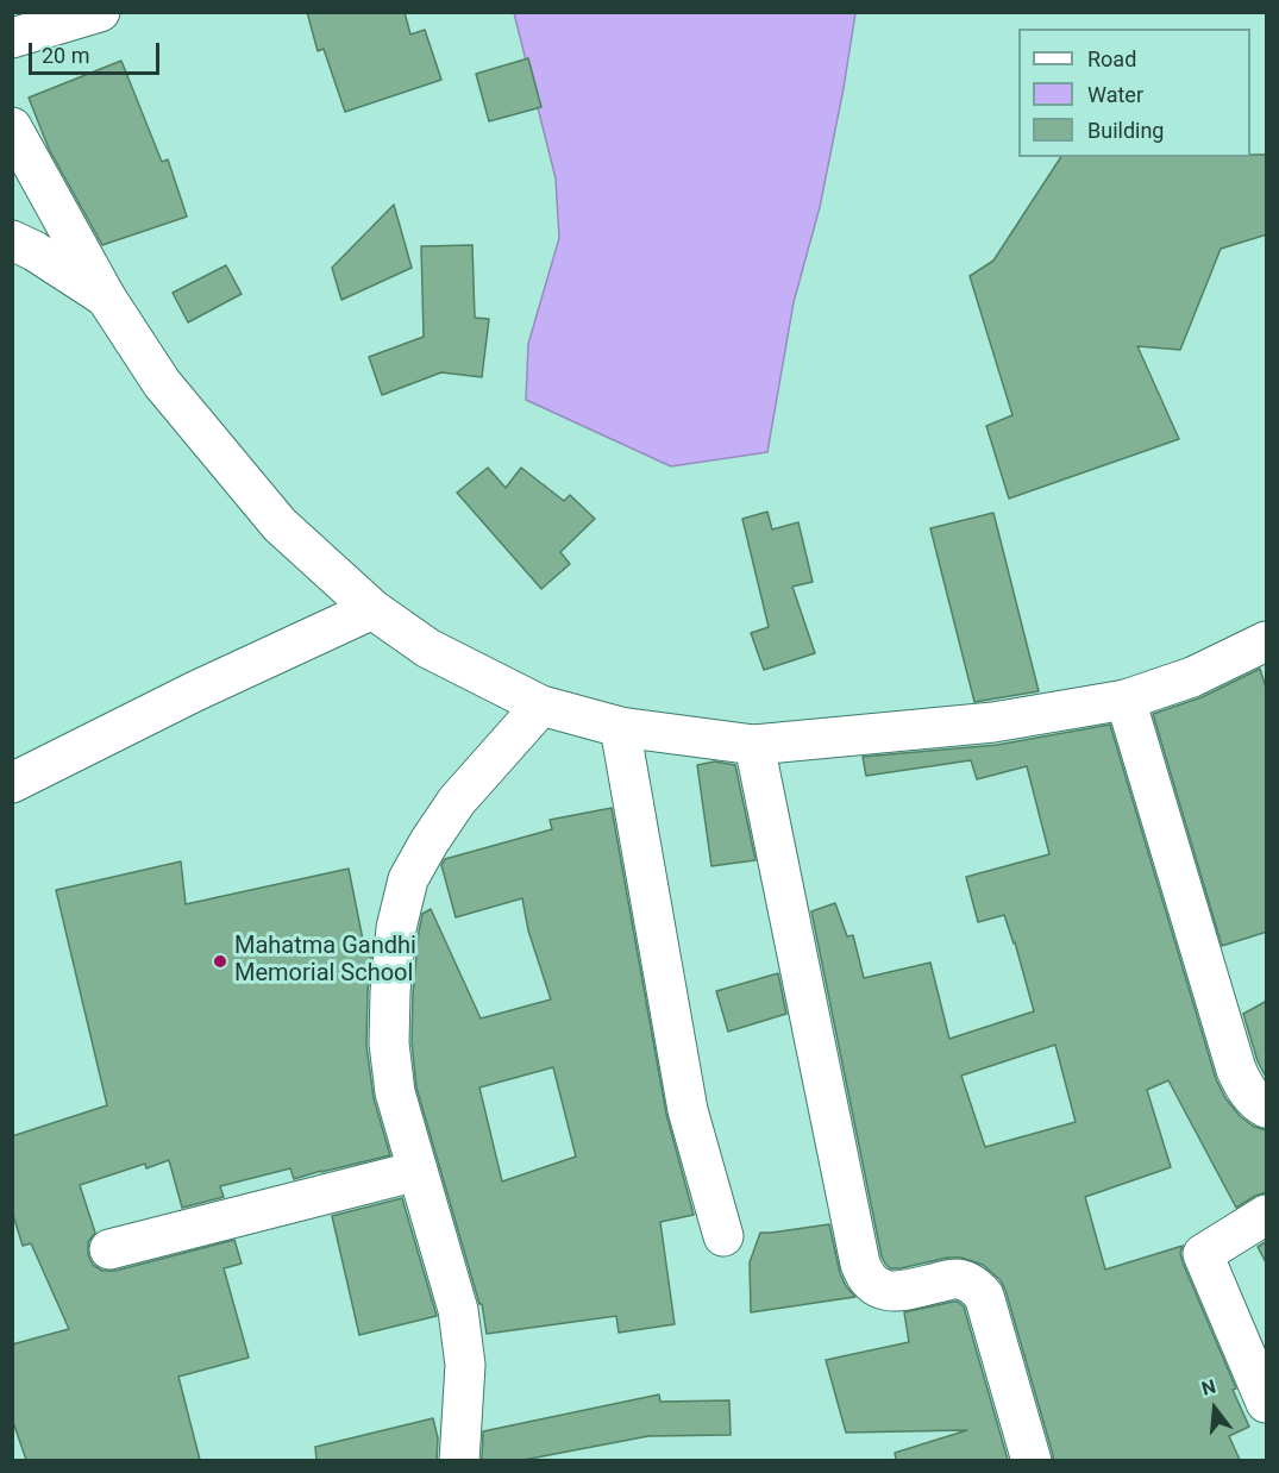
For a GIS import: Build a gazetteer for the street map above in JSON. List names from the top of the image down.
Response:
{
  "places": ["Mahatma Gandhi Memorial School"],
  "legend": ["Road", "Water", "Building"],
  "scale_bar": "20 m",
  "north": "top"
}
